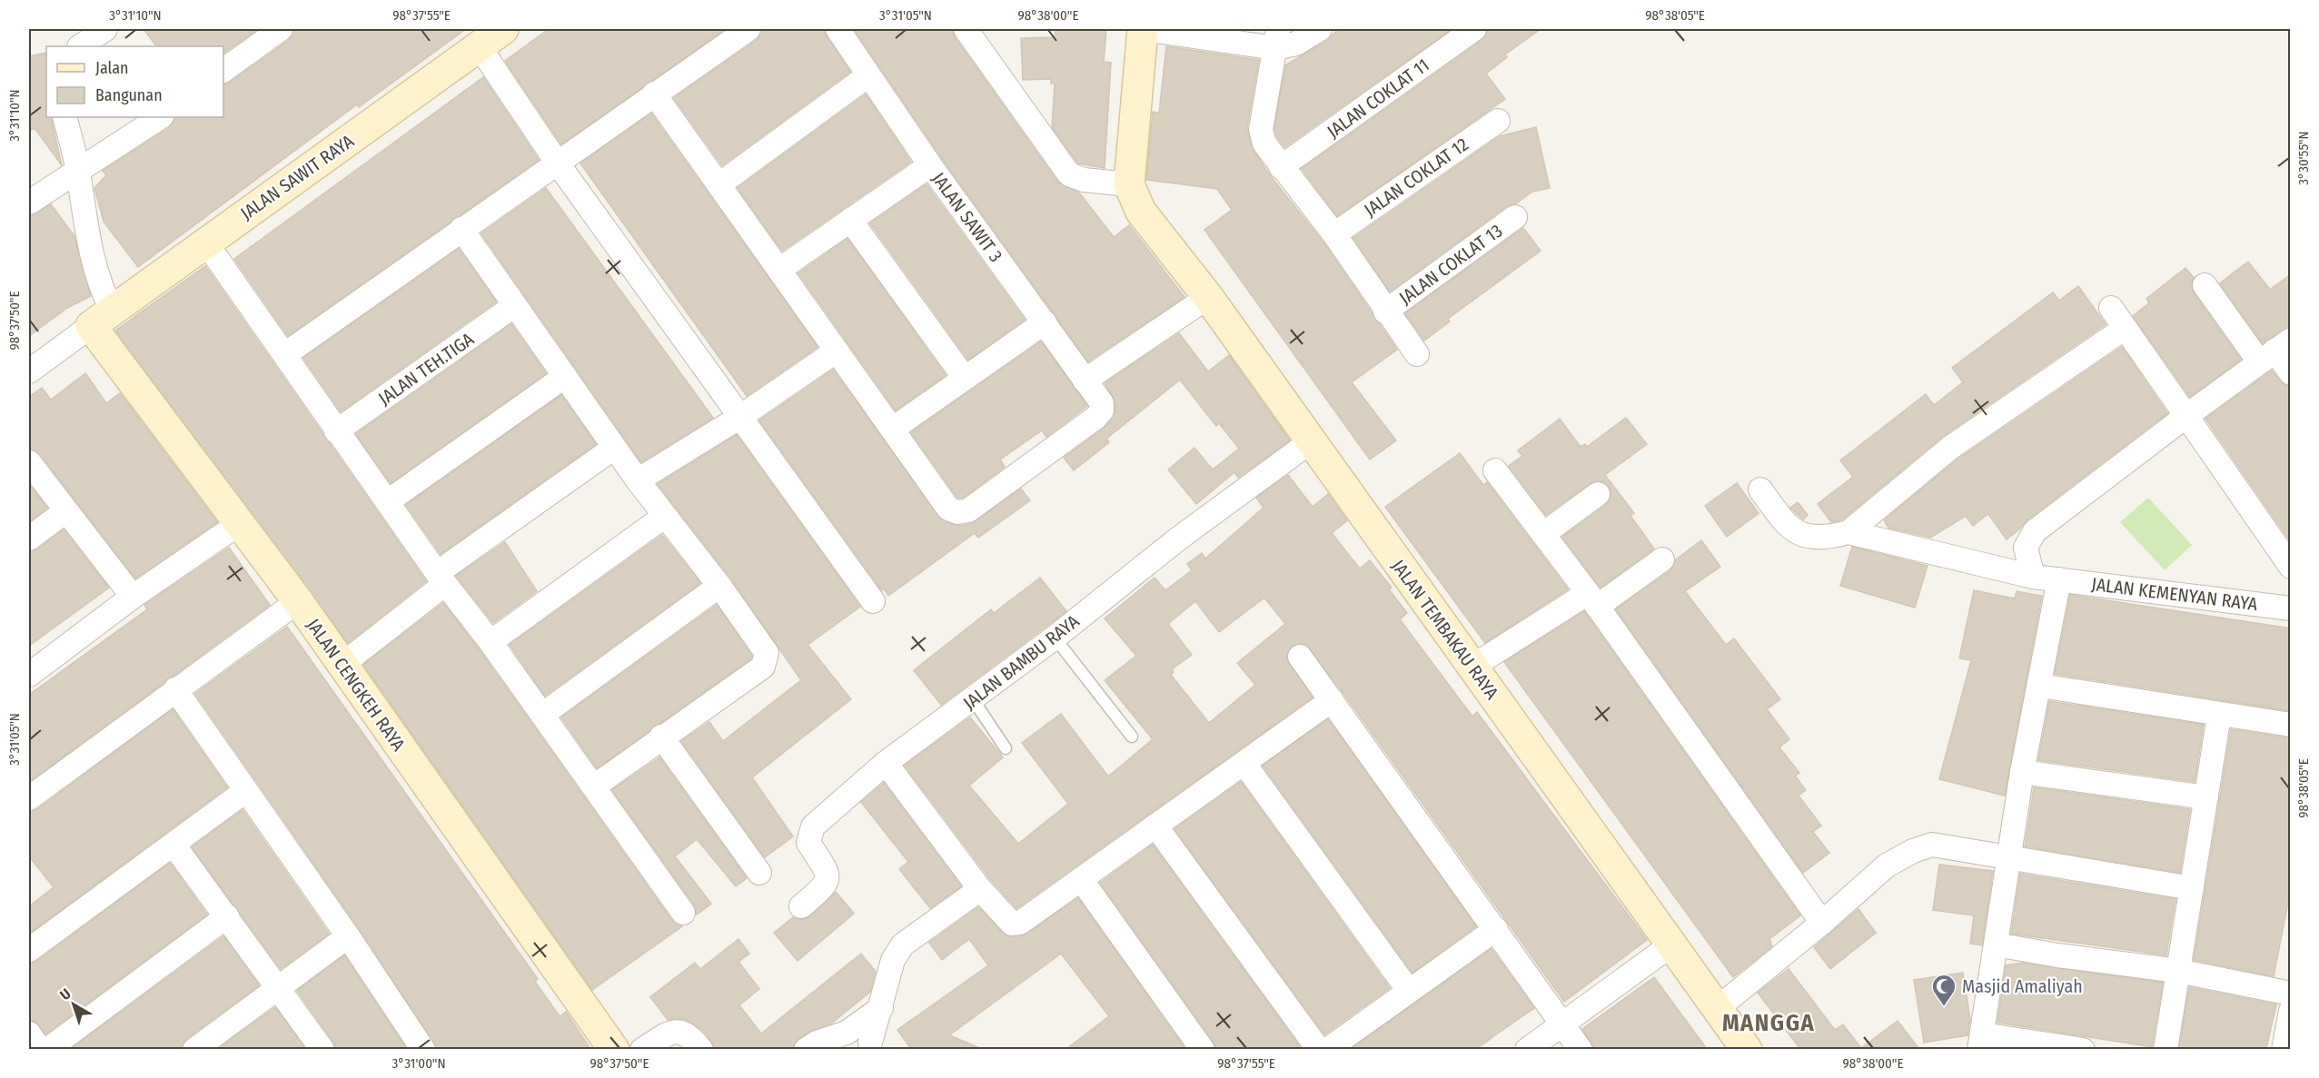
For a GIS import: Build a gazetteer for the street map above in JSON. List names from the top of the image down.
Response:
{
  "streets": {
    "street": [
      "JALAN COKLAT 11",
      "JALAN SAWIT RAYA",
      "JALAN COKLAT 12",
      "JALAN SAWIT 3",
      "JALAN COKLAT 13",
      "JALAN TEH.TIGA",
      "JALAN KEMENYAN RAYA",
      "JALAN TEMBAKAU RAYA",
      "JALAN BAMBU RAYA",
      "JALAN CENGKEH RAYA"
    ]
  },
  "crossings": [
    ["JALAN SAWIT RAYA", "JALAN CENGKEH RAYA"],
    ["JALAN TEMBAKAU RAYA", "JALAN BAMBU RAYA"]
  ],
  "districts": ["MANGGA"],
  "places": {
    "mosque": ["Masjid Amaliyah"]
  },
  "legend": ["Jalan", "Bangunan"],
  "north": "top left",
  "coordinates": [
    "3°31'10\"N",
    "98°37'55\"E",
    "3°31'05\"N",
    "98°38'00\"E",
    "98°38'05\"E",
    "3°30'55\"N",
    "98°37'50\"E",
    "3°31'00\"N"
  ]
}
